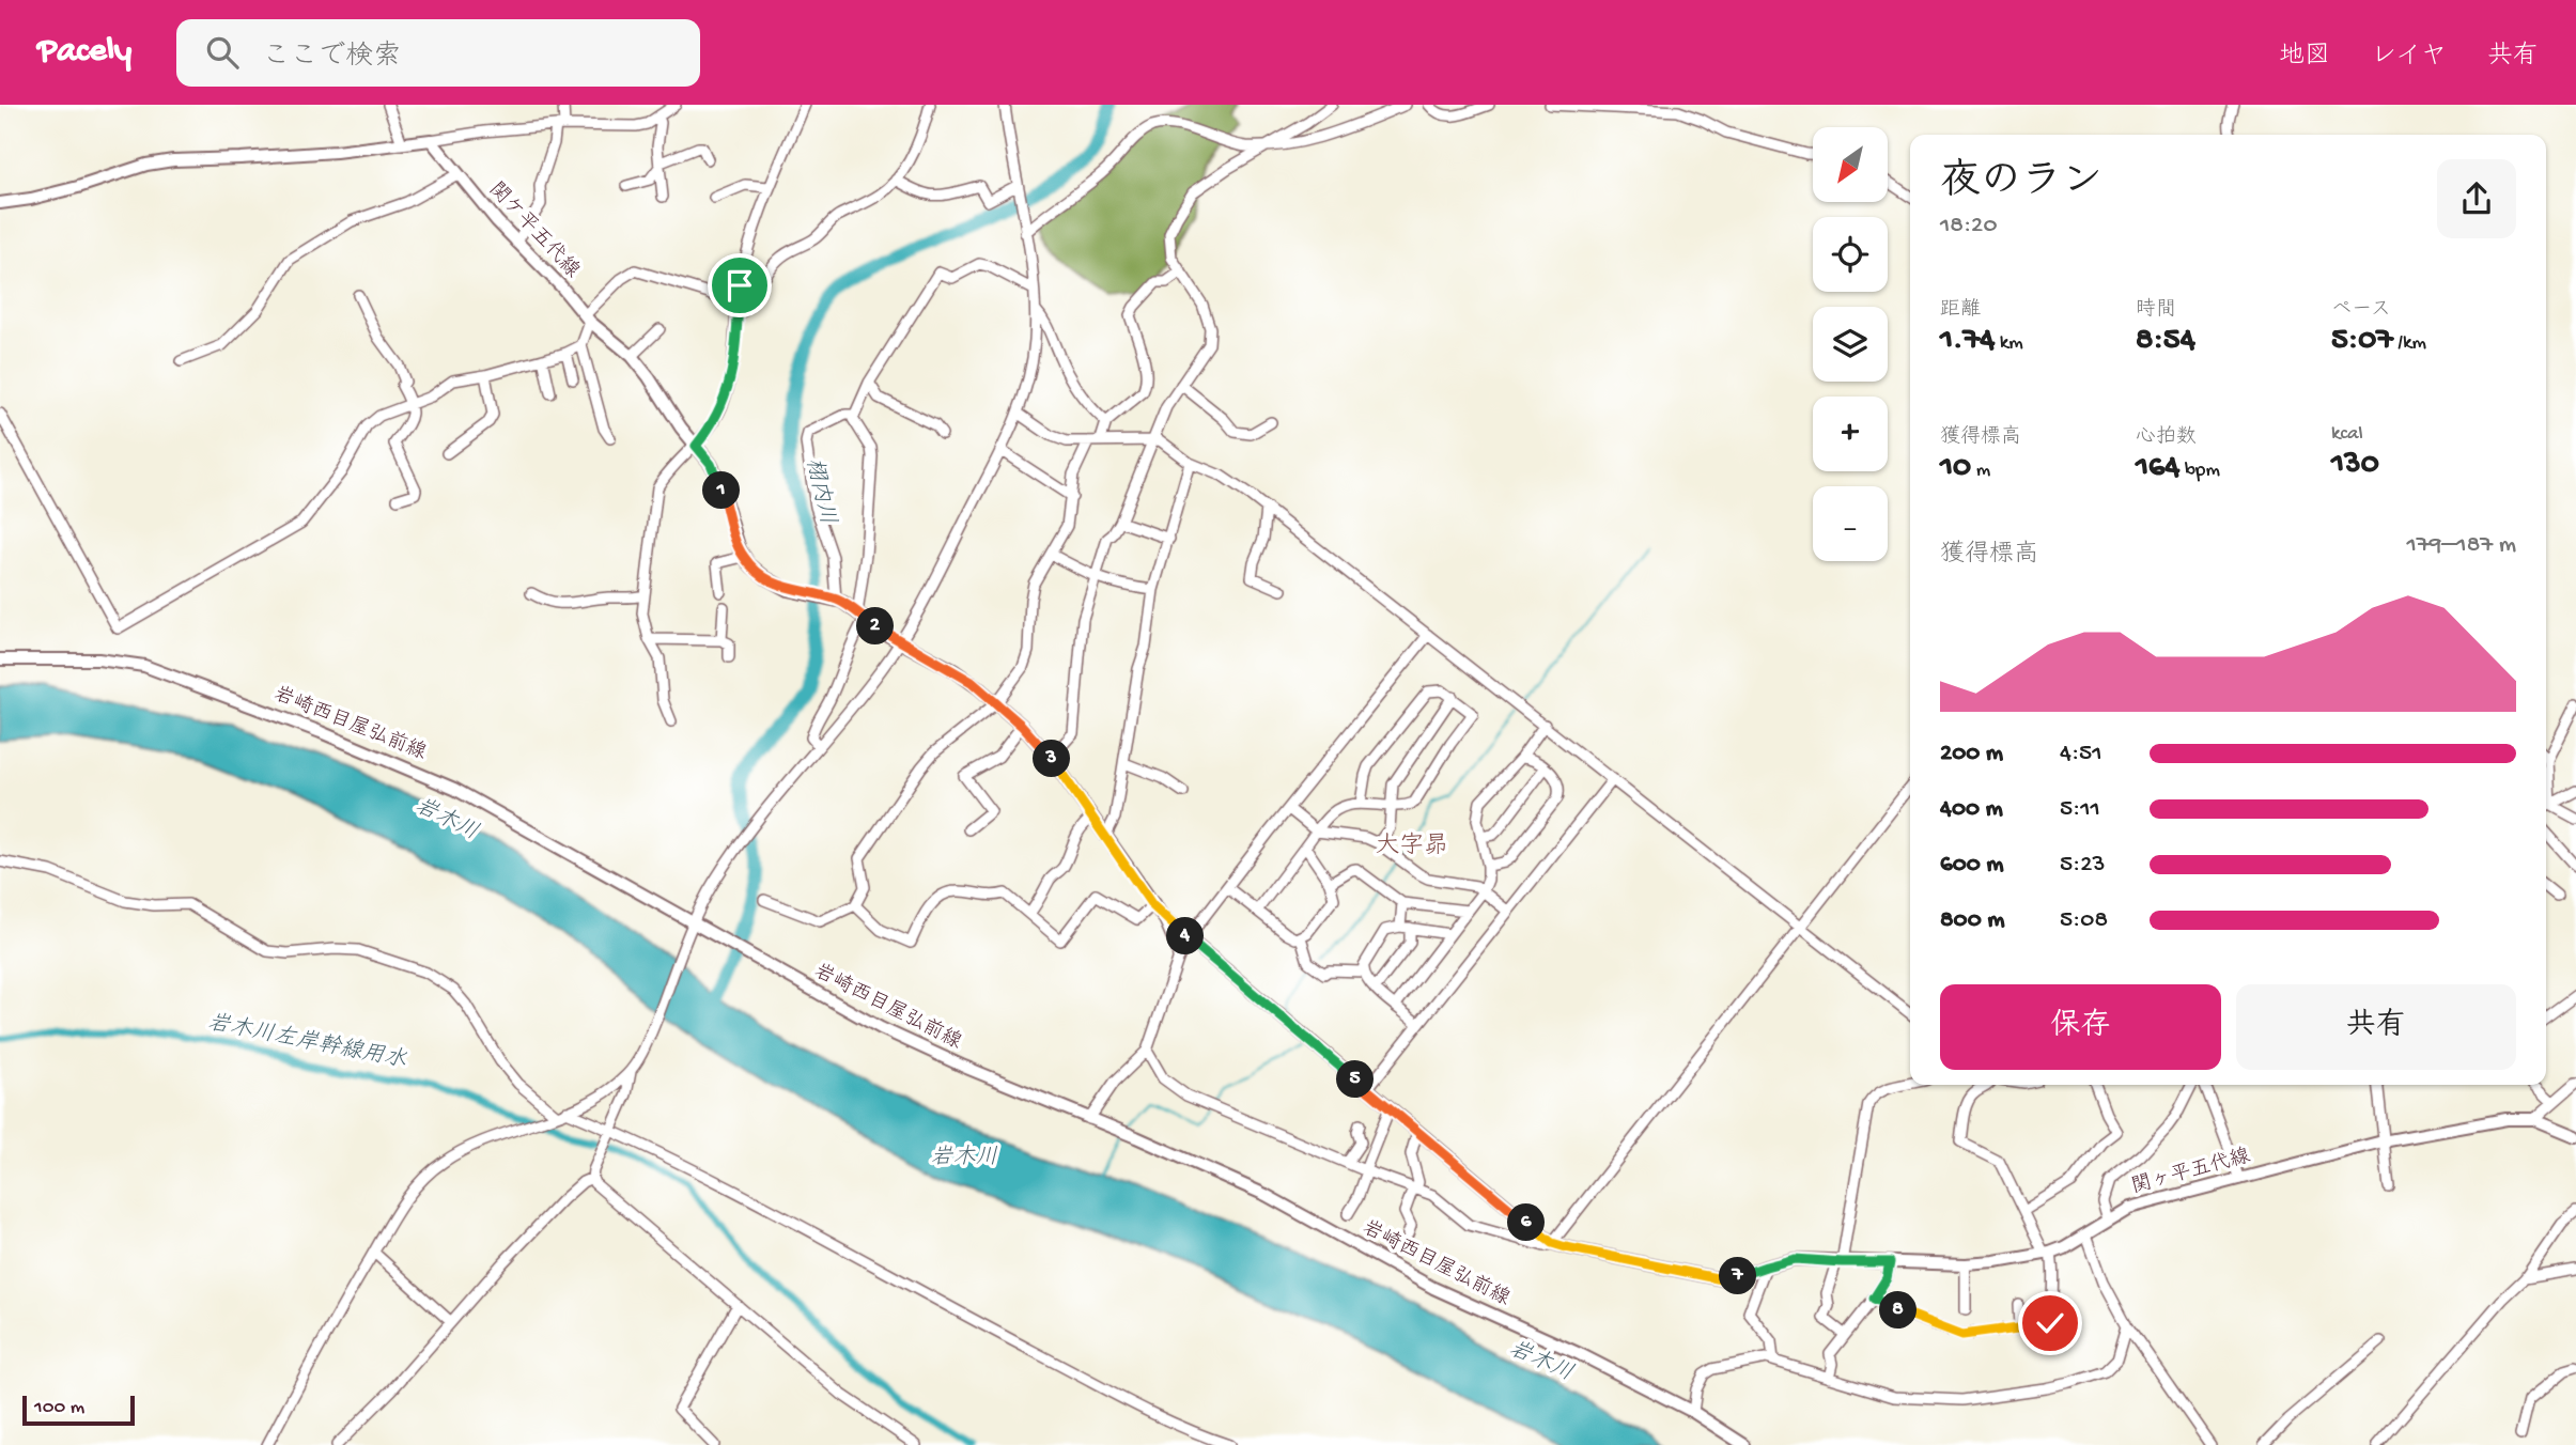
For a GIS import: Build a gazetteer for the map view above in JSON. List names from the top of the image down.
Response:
{
  "streets": {
    "main road": ["関ケ平五代線", "岩崎西目屋弘前線", "関ヶ平五代線"]
  },
  "districts": ["大字昴"],
  "water": ["栩内川", "岩木川", "岩木川左岸幹線用水"],
  "scale_bar": "100 m",
  "north": "bottom left",
  "page": {
    "header": "Pacely",
    "search": "ここで検索",
    "nav": ["地図", "レイヤ", "共有"],
    "map_buttons": ["+", "−"],
    "heading": ["夜のラン", "18:20"],
    "stats": [
      ["距離", "1.74 km"],
      ["時間", "8:54"],
      ["ペース", "5:07 /km"],
      ["獲得標高", "10 m"],
      ["心拍数", "164 bpm"],
      ["kcal", "130"]
    ],
    "pins": [
      "1",
      "2",
      "3",
      "4",
      "5",
      "6",
      "7",
      "8"
    ],
    "chart": ["獲得標高", "179–187 m"],
    "list": [
      {
        "name": "200 m",
        "note": "4:51"
      },
      {
        "name": "400 m",
        "note": "5:11"
      },
      {
        "name": "600 m",
        "note": "5:23"
      },
      {
        "name": "800 m",
        "note": "5:08"
      }
    ],
    "buttons": ["保存", "共有"],
    "scale": "100 m"
  }
}
